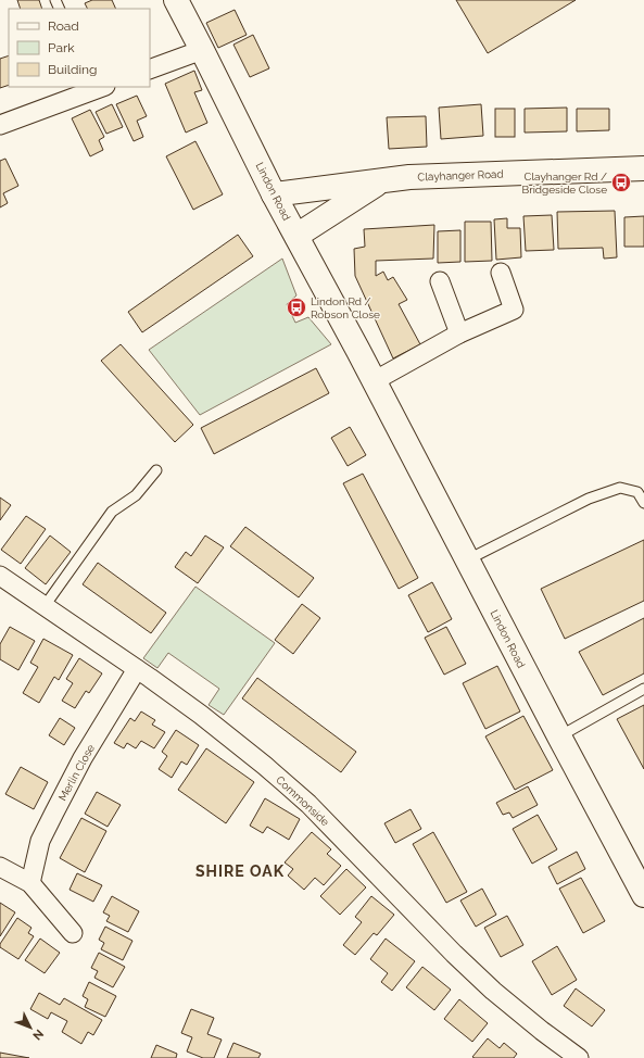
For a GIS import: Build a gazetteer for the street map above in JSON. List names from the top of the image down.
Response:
{
  "streets": {
    "main road": ["Clayhanger Road", "Lindon Road"],
    "street": ["Merlin Close", "Commonside"]
  },
  "crossings": [
    ["Clayhanger Road", "Lindon Road"],
    ["Merlin Close", "Commonside"]
  ],
  "districts": ["SHIRE OAK"],
  "places": {
    "bus stop": ["Clayhanger Rd / Bridgeside Close", "Lindon Rd / Robson Close"]
  },
  "legend": ["Road", "Park", "Building"],
  "north": "bottom right"
}
